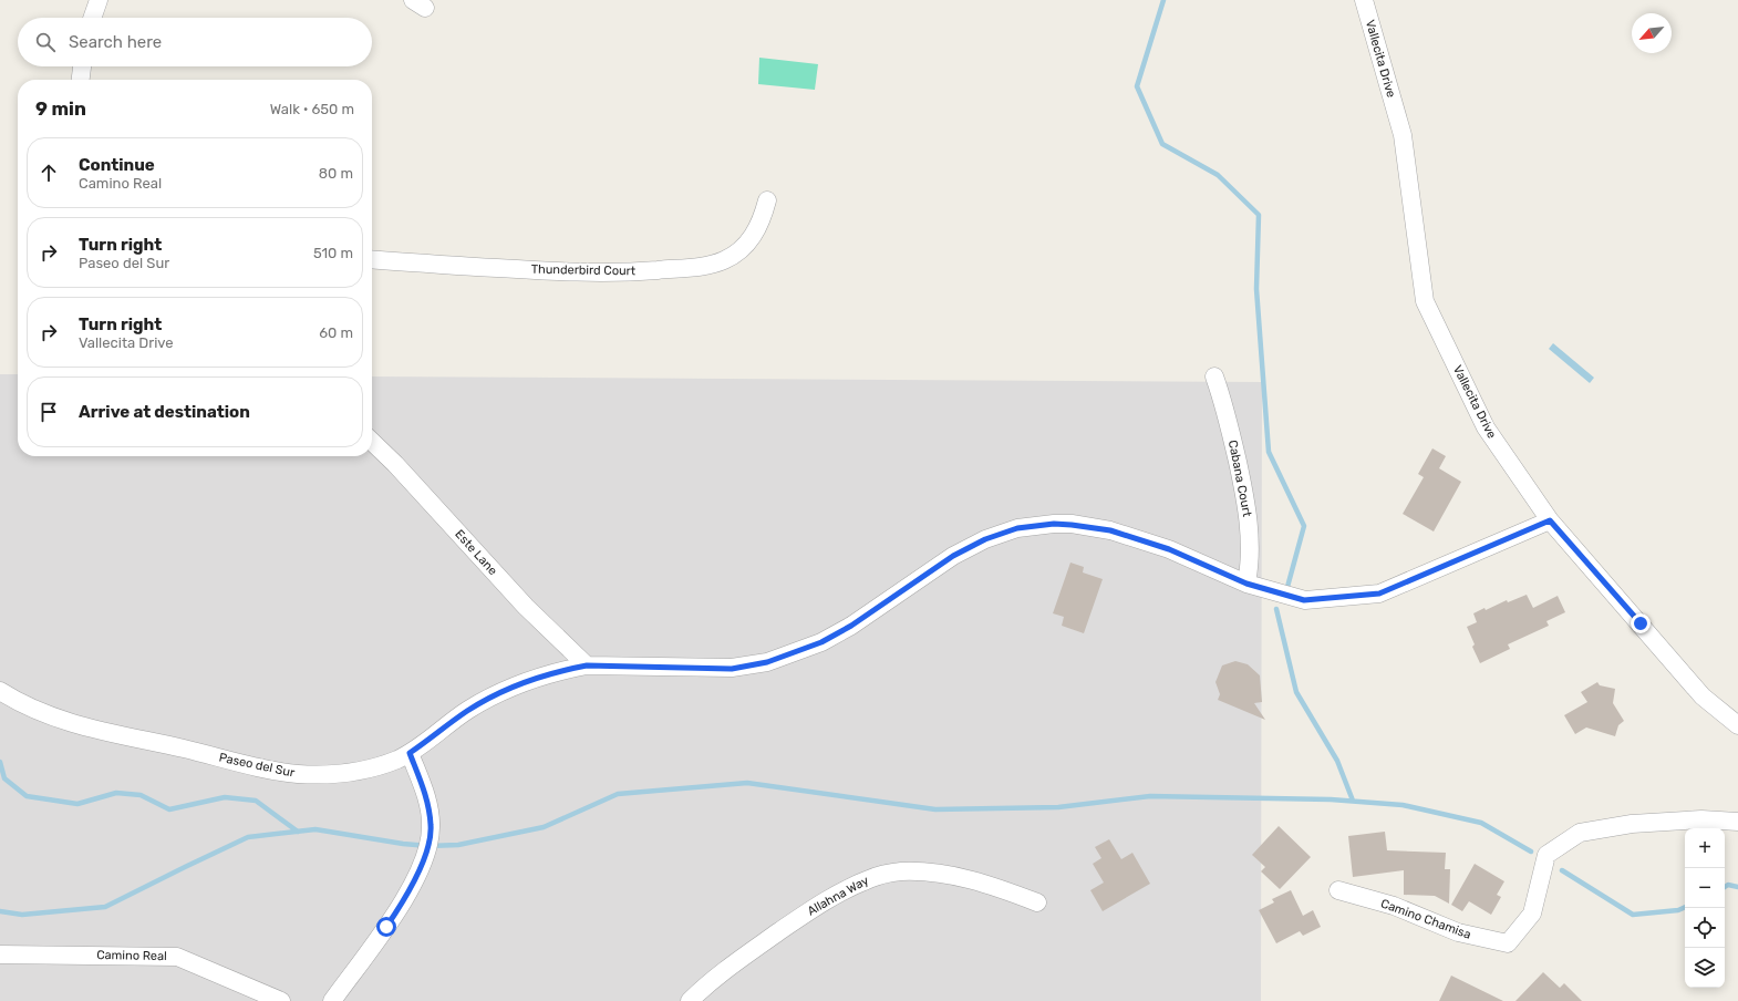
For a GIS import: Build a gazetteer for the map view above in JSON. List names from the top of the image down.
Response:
{
  "streets": {
    "street": [
      "Vallecita Drive",
      "Thunderbird Court",
      "Cabana Court",
      "Este Lane",
      "Paseo del Sur",
      "Allahna Way",
      "Camino Chamisa",
      "Camino Real"
    ]
  },
  "crossings": [
    ["Vallecita Drive", "Paseo del Sur"],
    ["Cabana Court", "Paseo del Sur"],
    ["Este Lane", "Paseo del Sur"]
  ],
  "north": "bottom left",
  "page": {
    "search": "Search here",
    "heading": ["9 min", "Walk · 650 m"],
    "list": [
      ["Continue", "Camino Real", "80 m"],
      ["Turn right", "Paseo del Sur", "510 m"],
      ["Turn right", "Vallecita Drive", "60 m"],
      "Arrive at destination"
    ],
    "map_buttons": ["+", "−"]
  }
}
